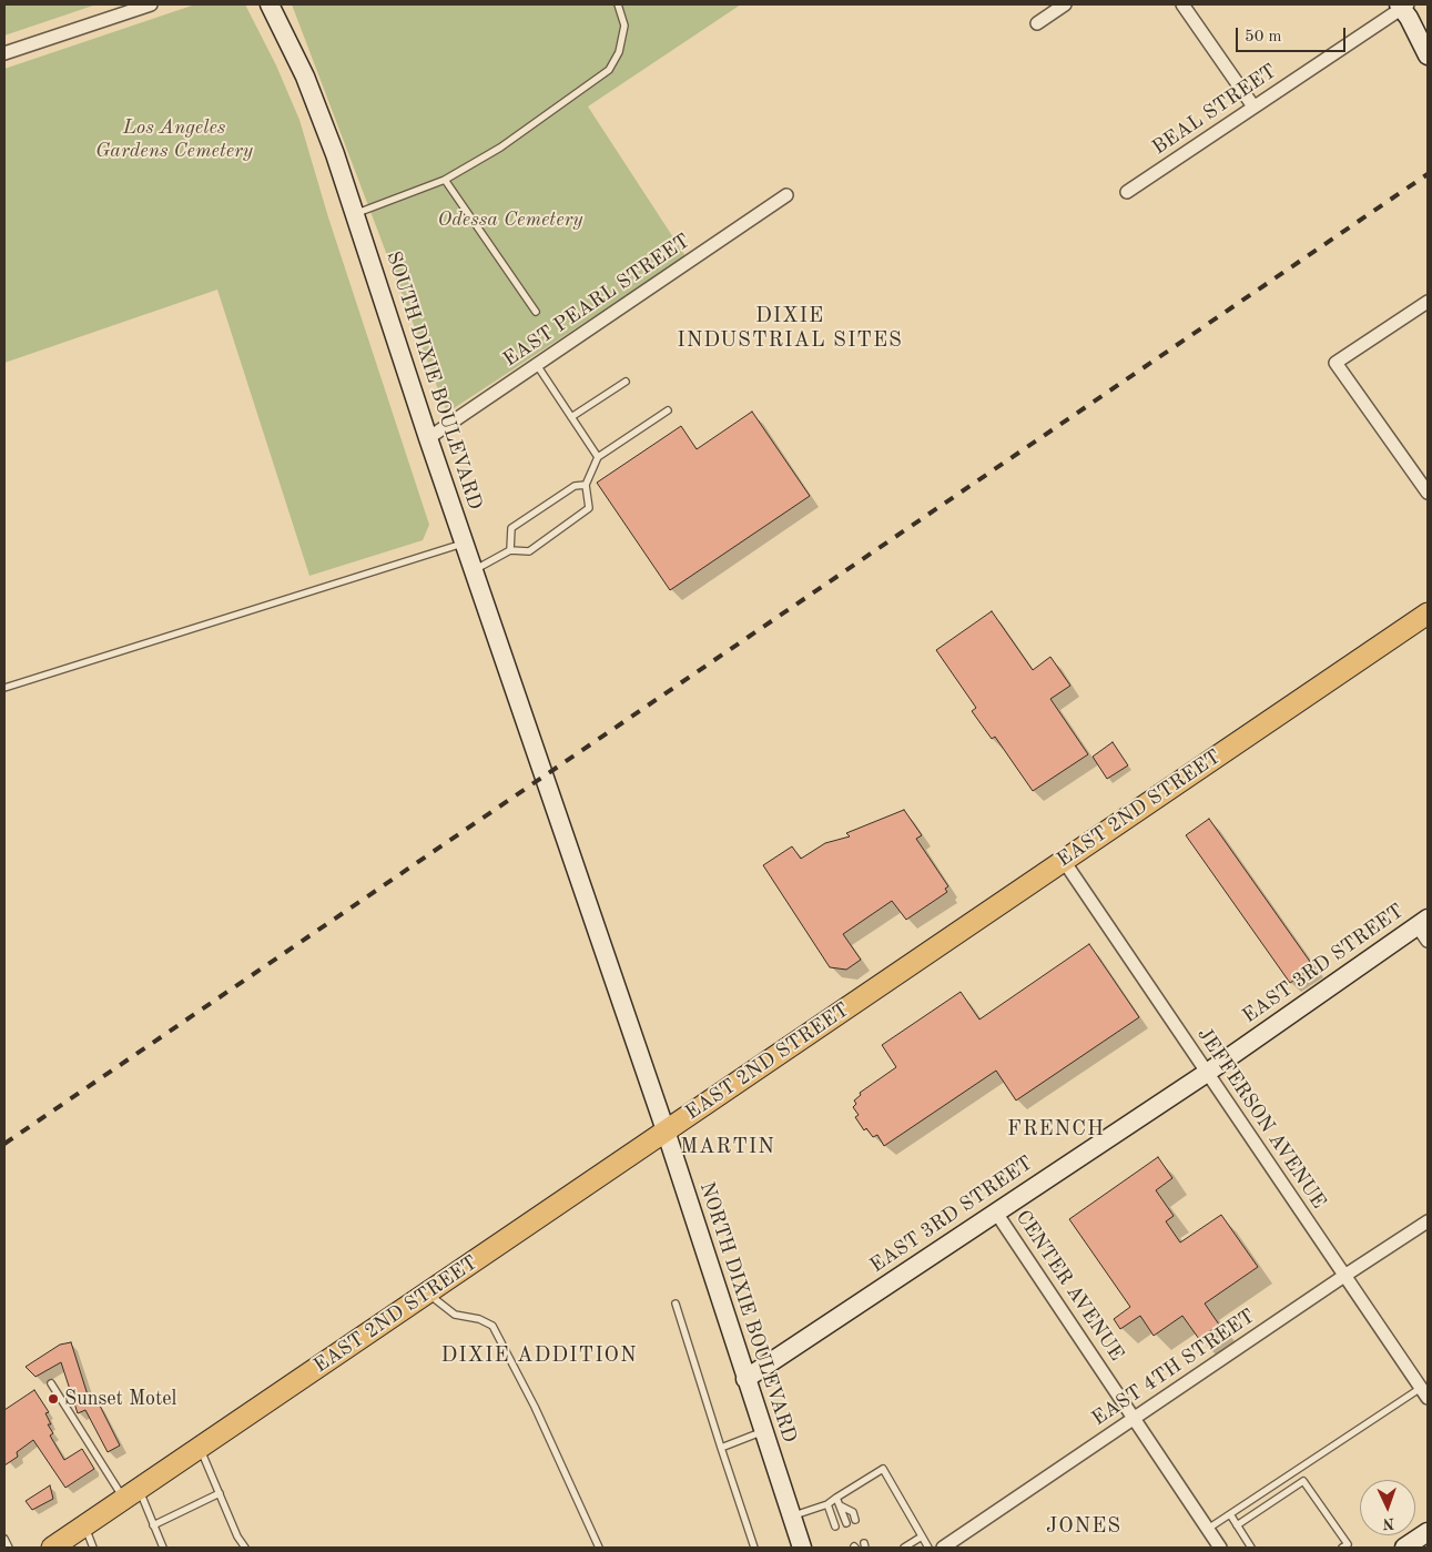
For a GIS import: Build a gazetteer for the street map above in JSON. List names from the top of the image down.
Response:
{
  "streets": {
    "main road": [
      "SOUTH DIXIE BOULEVARD",
      "EAST 2ND STREET",
      "EAST 3RD STREET",
      "NORTH DIXIE BOULEVARD"
    ],
    "street": [
      "BEAL STREET",
      "EAST PEARL STREET",
      "JEFFERSON AVENUE",
      "CENTER AVENUE",
      "EAST 4TH STREET"
    ]
  },
  "crossings": [
    ["EAST PEARL STREET", "SOUTH DIXIE BOULEVARD"],
    ["SOUTH DIXIE BOULEVARD", "NORTH DIXIE BOULEVARD"],
    ["EAST 2ND STREET", "JEFFERSON AVENUE"],
    ["EAST 2ND STREET", "NORTH DIXIE BOULEVARD"],
    ["EAST 3RD STREET", "JEFFERSON AVENUE"],
    ["EAST 3RD STREET", "CENTER AVENUE"],
    ["EAST 3RD STREET", "NORTH DIXIE BOULEVARD"],
    ["JEFFERSON AVENUE", "EAST 4TH STREET"],
    ["CENTER AVENUE", "EAST 4TH STREET"]
  ],
  "districts": [
    "DIXIE INDUSTRIAL SITES",
    "FRENCH",
    "MARTIN",
    "DIXIE ADDITION",
    "JONES"
  ],
  "parks": ["Los Angeles Gardens Cemetery", "Odessa Cemetery"],
  "places": ["Sunset Motel"],
  "scale_bar": "50 m",
  "north": "bottom"
}
